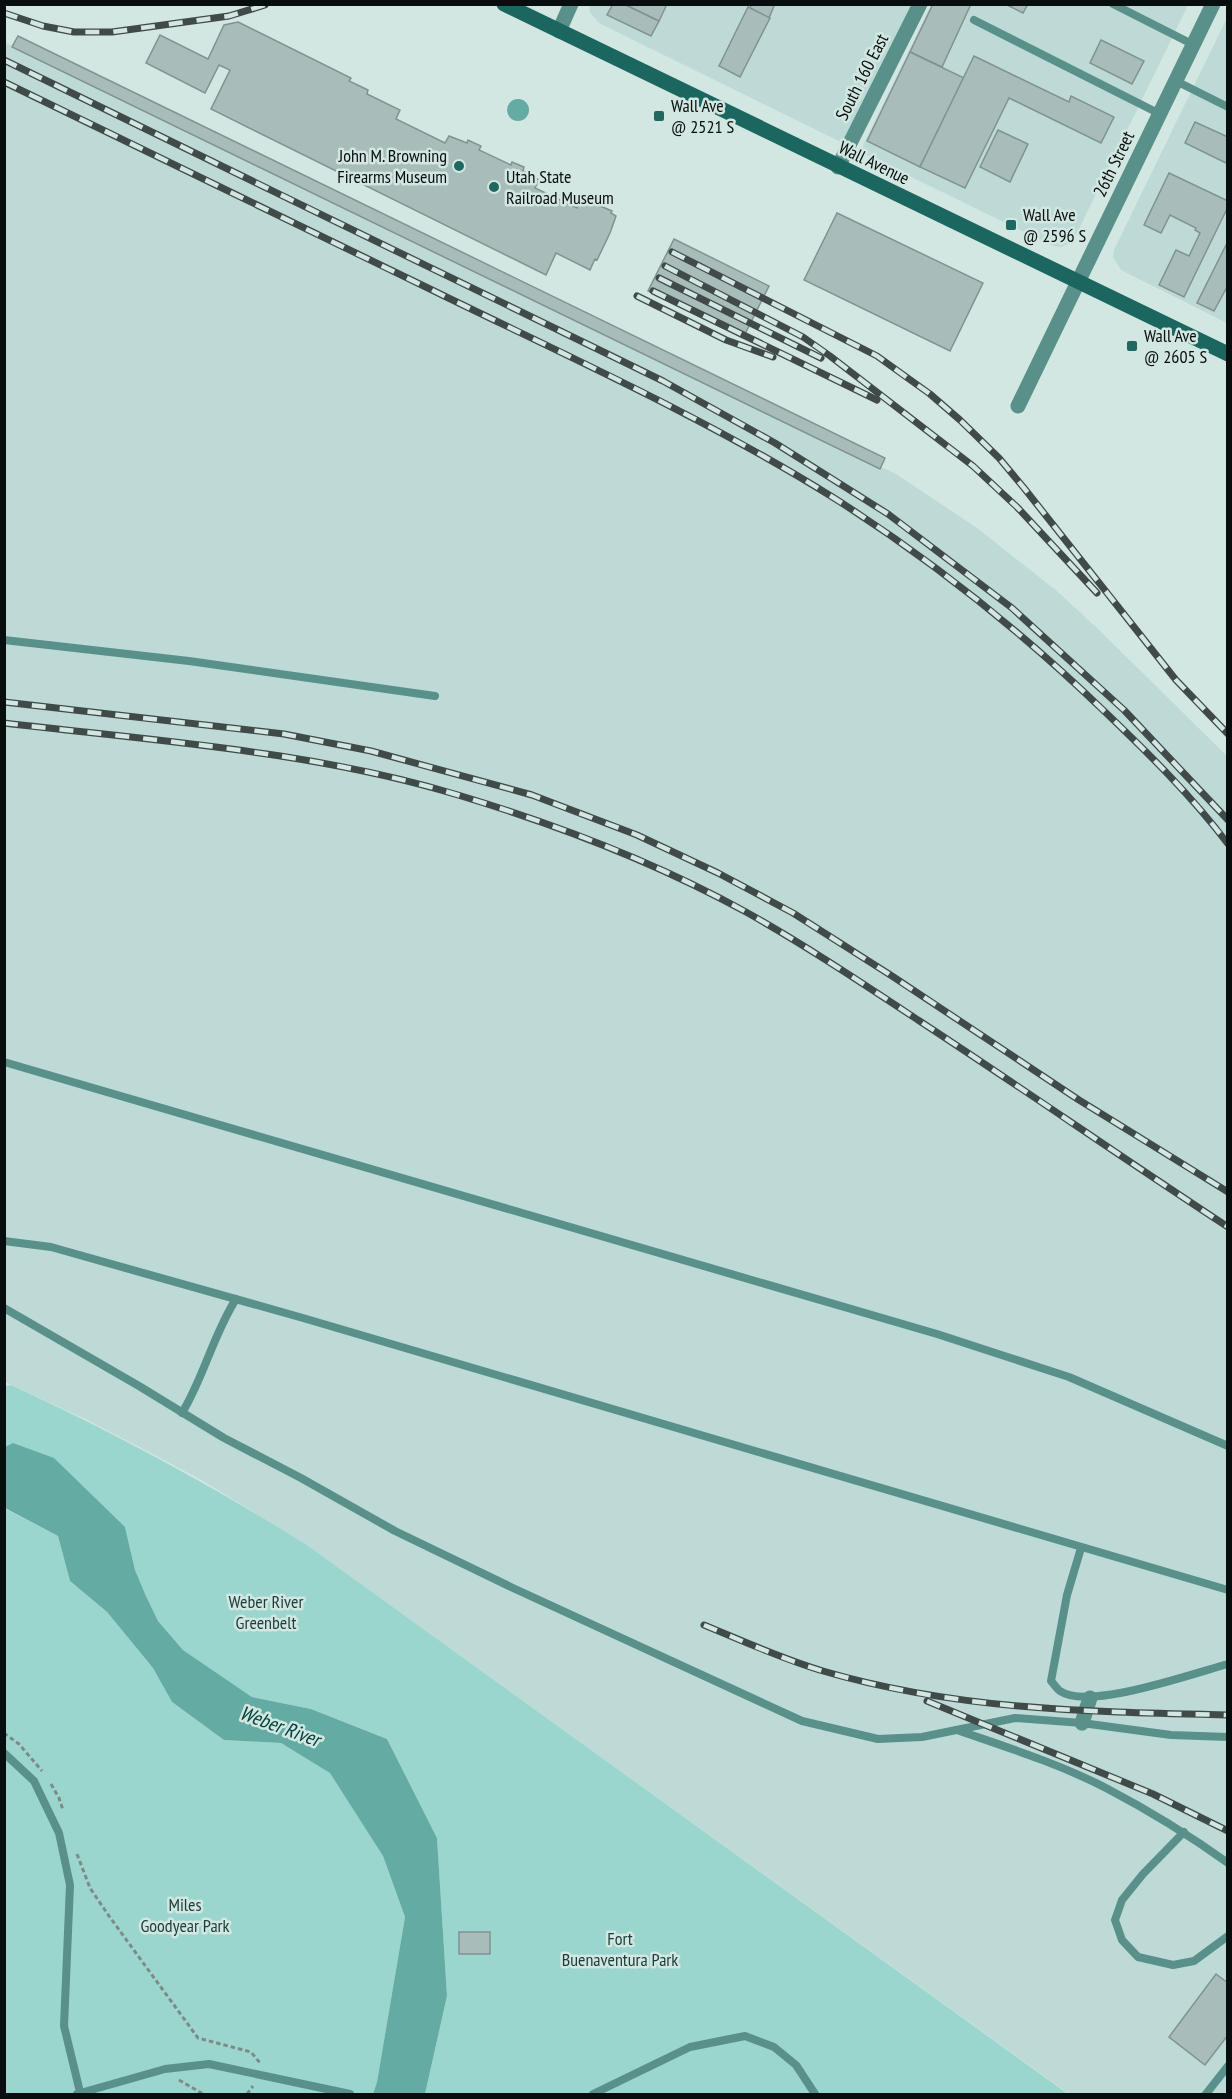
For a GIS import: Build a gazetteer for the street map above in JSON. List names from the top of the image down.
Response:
{
  "streets": {
    "main road": ["Wall Avenue"],
    "street": ["South 160 East", "26th Street"]
  },
  "crossings": [
    ["South 160 East", "Wall Avenue"],
    ["Wall Avenue", "26th Street"]
  ],
  "water": ["Weber River"],
  "parks": ["Weber River Greenbelt", "Miles Goodyear Park", "Fort Buenaventura Park"],
  "places": {
    "transit": ["Wall Ave @ 2521 S", "Wall Ave @ 2596 S", "Wall Ave @ 2605 S"],
    "other": ["John M. Browning Firearms Museum", "Utah State Railroad Museum"]
  }
}
